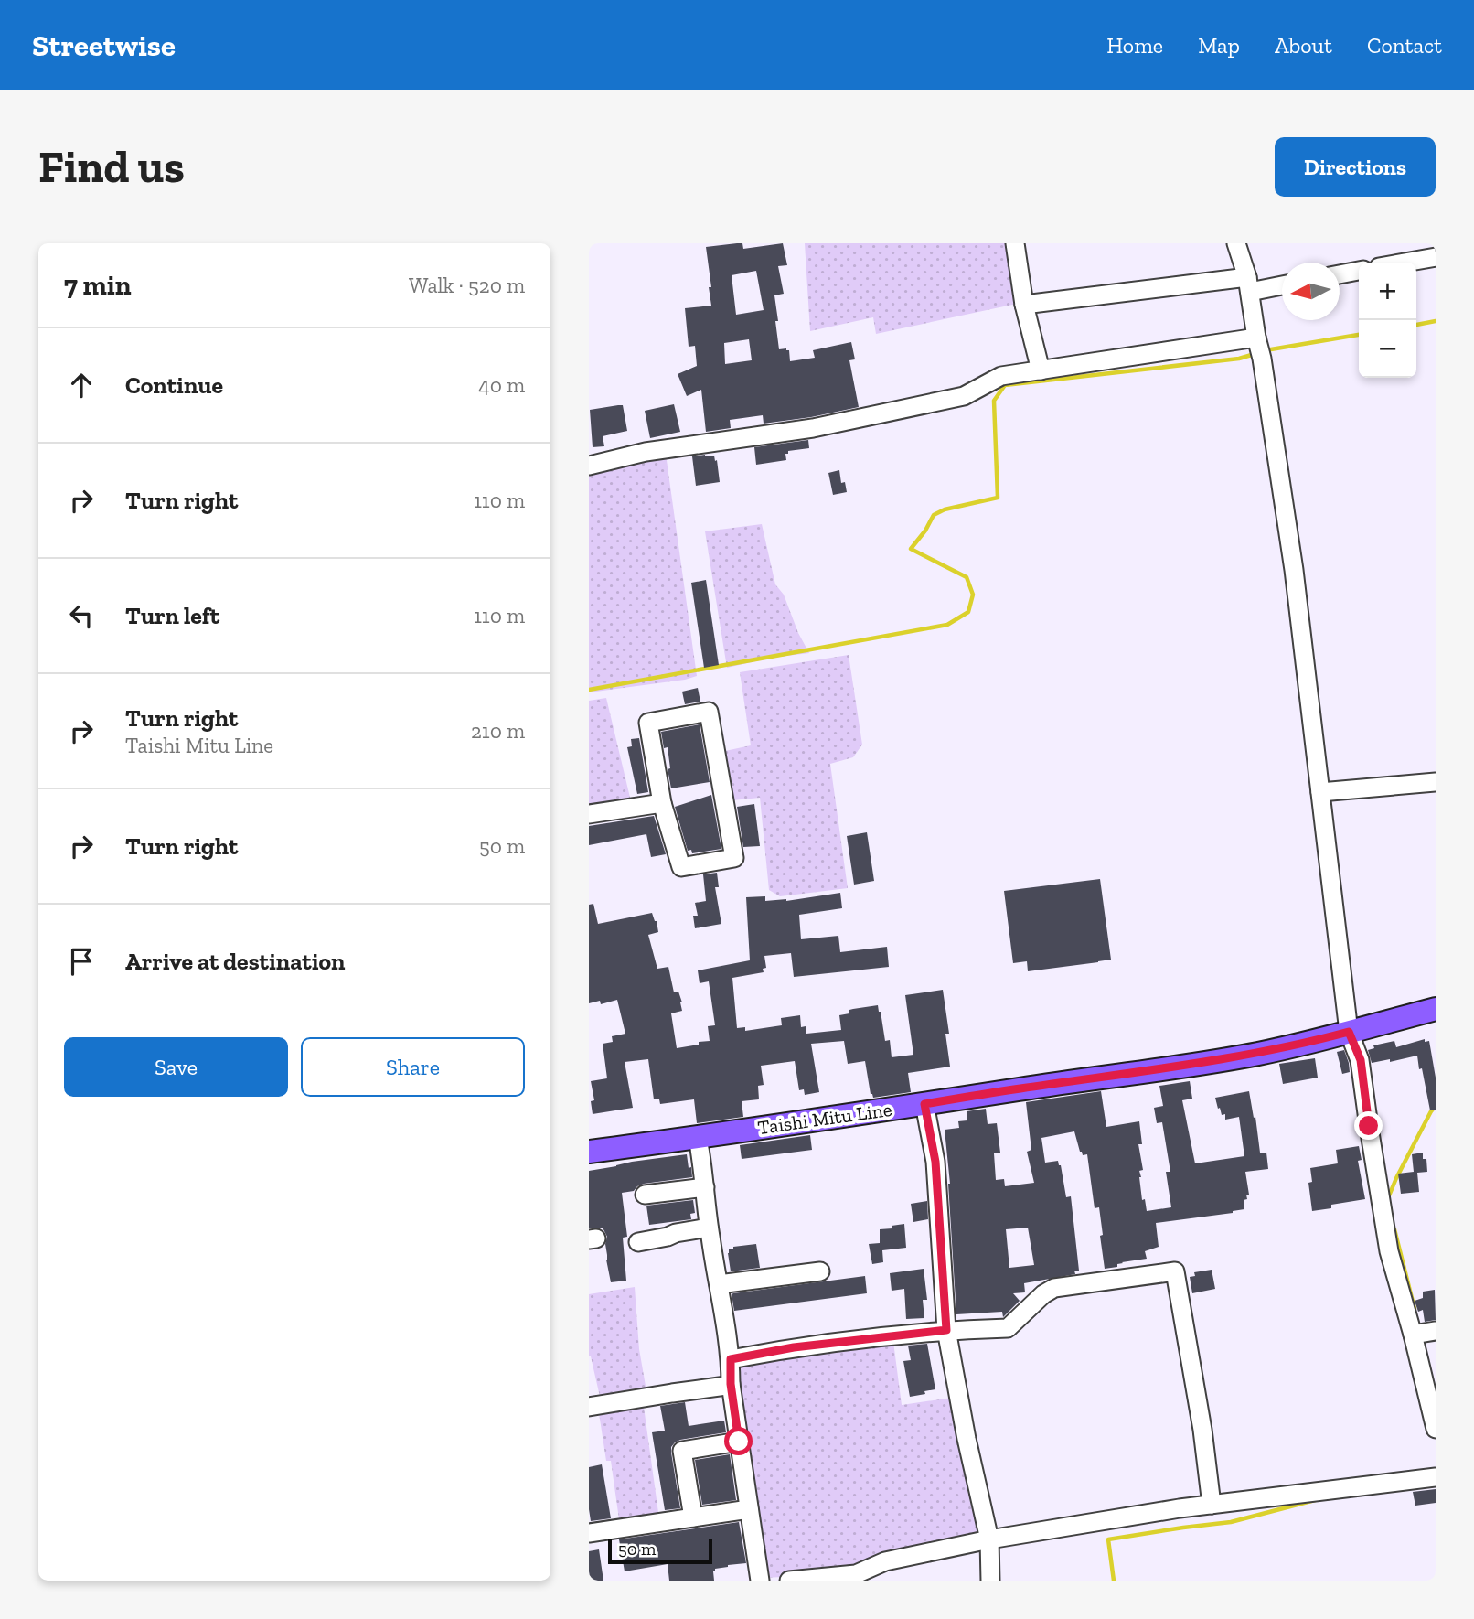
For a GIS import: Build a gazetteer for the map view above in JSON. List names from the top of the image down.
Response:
{
  "streets": {
    "main road": ["Taishi Mitu Line"]
  },
  "scale_bar": "50 m",
  "north": "left",
  "page": {
    "header": "Streetwise",
    "nav": [
      "Home",
      "Map",
      "About",
      "Contact"
    ],
    "buttons": [
      "Directions",
      ["Save", "Share"]
    ],
    "title": "Find us",
    "heading": ["7 min", "Walk · 520 m"],
    "map_buttons": ["+", "−"],
    "list": [
      ["Continue", "40 m"],
      ["Turn right", "110 m"],
      ["Turn left", "110 m"],
      ["Turn right", "Taishi Mitu Line", "210 m"],
      ["Turn right", "50 m"],
      "Arrive at destination"
    ],
    "scale": "50 m"
  }
}
